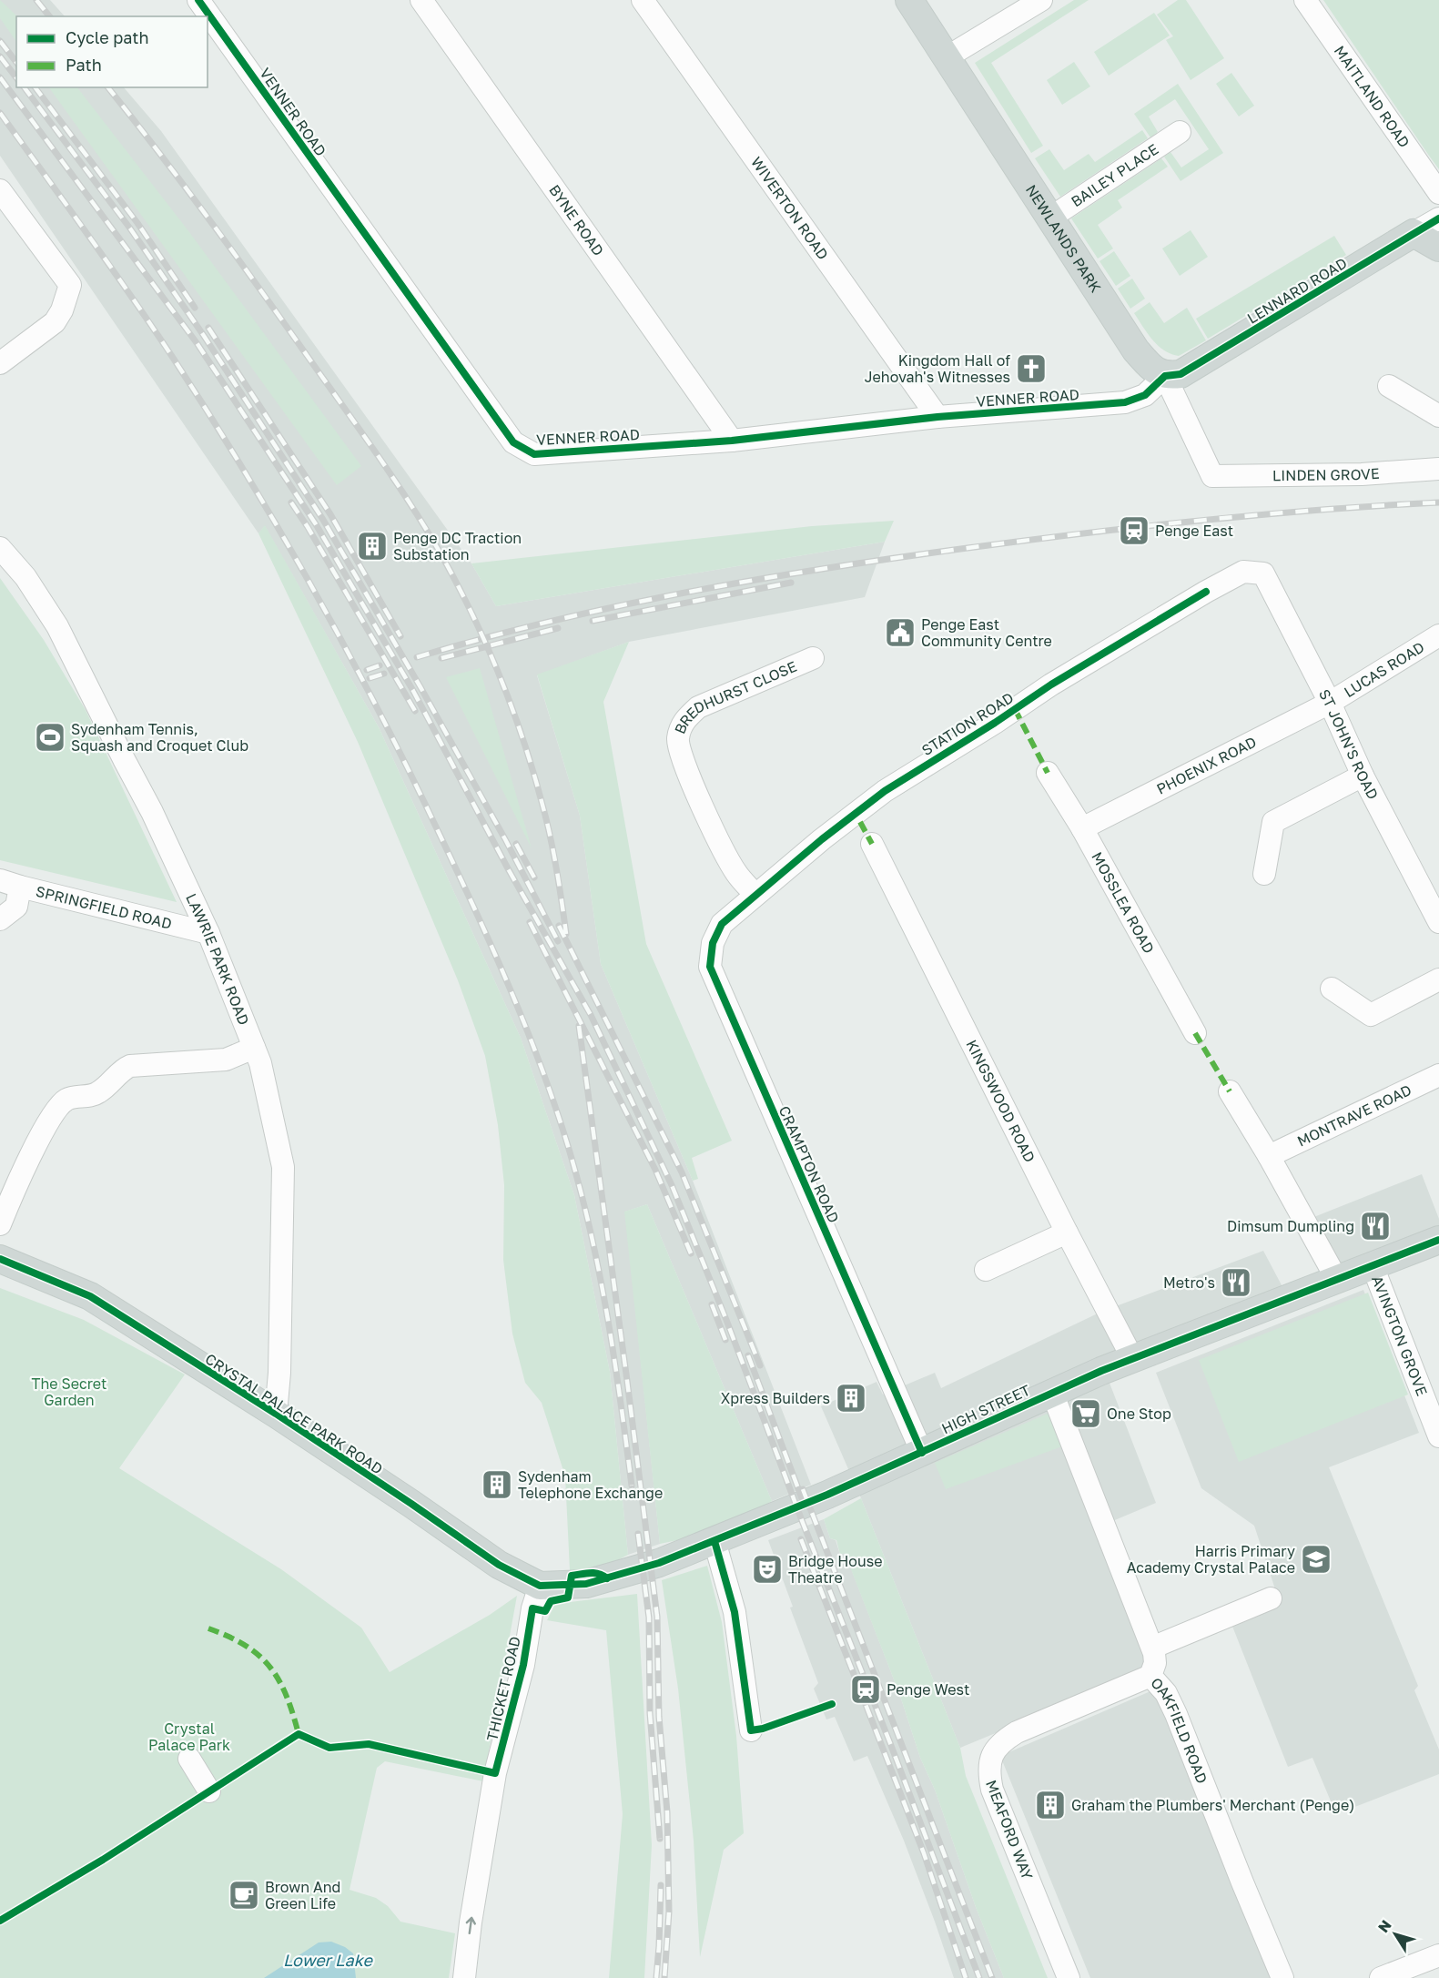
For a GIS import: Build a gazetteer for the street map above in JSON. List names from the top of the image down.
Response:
{
  "streets": {
    "main road": [
      "NEWLANDS PARK",
      "LENNARD ROAD",
      "HIGH STREET",
      "CRYSTAL PALACE PARK ROAD"
    ],
    "street": [
      "MAITLAND ROAD",
      "VENNER ROAD",
      "BAILEY PLACE",
      "WIVERTON ROAD",
      "BYNE ROAD",
      "LINDEN GROVE",
      "LUCAS ROAD",
      "BREDHURST CLOSE",
      "STATION ROAD",
      "ST JOHN'S ROAD",
      "PHOENIX ROAD",
      "MOSSLEA ROAD",
      "SPRINGFIELD ROAD",
      "LAWRIE PARK ROAD",
      "KINGSWOOD ROAD",
      "MONTRAVE ROAD",
      "CRAMPTON ROAD",
      "AVINGTON GROVE",
      "THICKET ROAD",
      "OAKFIELD ROAD",
      "MEAFORD WAY"
    ]
  },
  "crossings": [
    ["VENNER ROAD", "WIVERTON ROAD"],
    ["VENNER ROAD", "BYNE ROAD"],
    ["VENNER ROAD", "NEWLANDS PARK"],
    ["VENNER ROAD", "LENNARD ROAD"],
    ["BAILEY PLACE", "NEWLANDS PARK"],
    ["NEWLANDS PARK", "LENNARD ROAD"],
    ["NEWLANDS PARK", "LINDEN GROVE"],
    ["LUCAS ROAD", "ST JOHN'S ROAD"],
    ["LUCAS ROAD", "PHOENIX ROAD"],
    ["BREDHURST CLOSE", "STATION ROAD"],
    ["BREDHURST CLOSE", "CRAMPTON ROAD"],
    ["STATION ROAD", "ST JOHN'S ROAD"],
    ["STATION ROAD", "CRAMPTON ROAD"],
    ["ST JOHN'S ROAD", "PHOENIX ROAD"],
    ["PHOENIX ROAD", "MOSSLEA ROAD"],
    ["SPRINGFIELD ROAD", "LAWRIE PARK ROAD"],
    ["LAWRIE PARK ROAD", "CRYSTAL PALACE PARK ROAD"],
    ["KINGSWOOD ROAD", "HIGH STREET"],
    ["CRAMPTON ROAD", "HIGH STREET"],
    ["AVINGTON GROVE", "HIGH STREET"],
    ["HIGH STREET", "CRYSTAL PALACE PARK ROAD"],
    ["HIGH STREET", "THICKET ROAD"],
    ["HIGH STREET", "OAKFIELD ROAD"],
    ["CRYSTAL PALACE PARK ROAD", "THICKET ROAD"],
    ["OAKFIELD ROAD", "MEAFORD WAY"]
  ],
  "one_way": ["THICKET ROAD"],
  "water": ["Lower Lake"],
  "parks": ["The Secret Garden", "Crystal Palace Park"],
  "places": {
    "church": ["Kingdom Hall of Jehovah's Witnesses"],
    "station": ["Penge East", "Penge West"],
    "building": [
      "Penge DC Traction Substation",
      "Xpress Builders",
      "Sydenham Telephone Exchange",
      "Graham the Plumbers' Merchant (Penge)"
    ],
    "public building": ["Penge East Community Centre"],
    "sports": ["Sydenham Tennis, Squash and Croquet Club"],
    "restaurant": ["Dimsum Dumpling", "Metro's"],
    "supermarket": ["One Stop"],
    "school or university": ["Harris Primary Academy Crystal Palace"],
    "theatre": ["Bridge House Theatre"],
    "cafe": ["Brown And Green Life"]
  },
  "legend": ["Cycle path", "Path"],
  "north": "top left"
}
